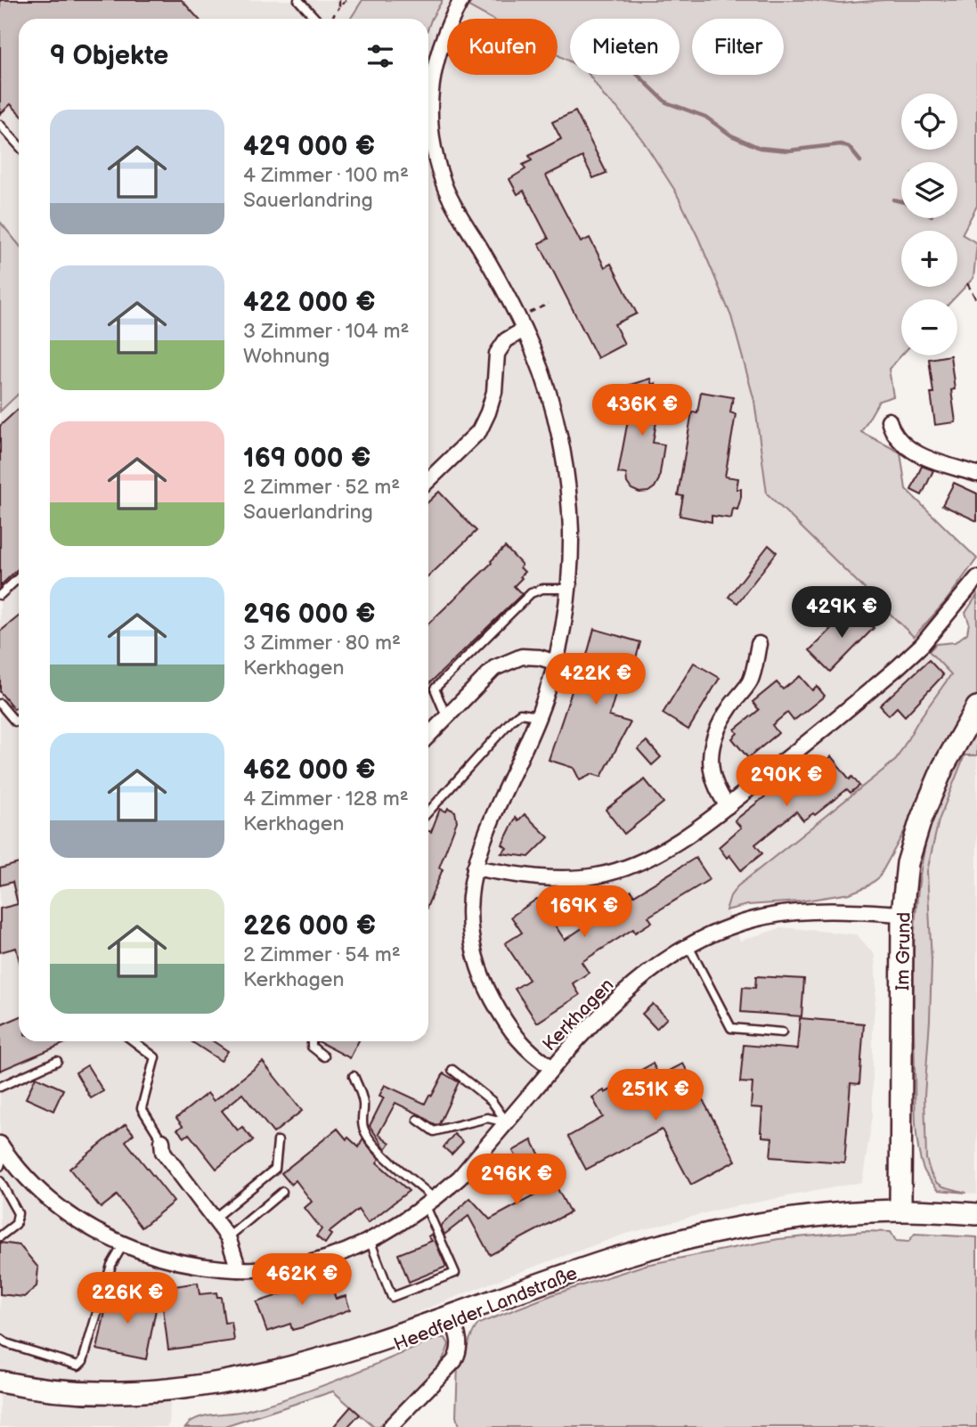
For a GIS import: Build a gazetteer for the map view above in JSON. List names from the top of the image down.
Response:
{
  "streets": {
    "main road": ["Im Grund", "Heedfelder Landstraße"],
    "street": ["Kerkhagen"]
  },
  "crossings": [
    ["Im Grund", "Kerkhagen"],
    ["Im Grund", "Heedfelder Landstraße"]
  ],
  "page": {
    "chip": ["Kaufen", "Mieten", "Filter"],
    "heading": "9 Objekte",
    "map_buttons": ["+", "−"],
    "list": [
      {
        "name": "429 000 €",
        "note": "4 Zimmer · 100 m² · Sauerlandring"
      },
      {
        "name": "422 000 €",
        "note": "3 Zimmer · 104 m² · Wohnung"
      },
      {
        "name": "169 000 €",
        "note": "2 Zimmer · 52 m² · Sauerlandring"
      },
      {
        "name": "296 000 €",
        "note": "3 Zimmer · 80 m² · Kerkhagen"
      },
      {
        "name": "462 000 €",
        "note": "4 Zimmer · 128 m² · Kerkhagen"
      },
      {
        "name": "226 000 €",
        "note": "2 Zimmer · 54 m² · Kerkhagen"
      }
    ],
    "price": [
      "436K €",
      "429K €",
      "422K €",
      "290K €",
      "169K €",
      "251K €",
      "296K €",
      "462K €",
      "226K €"
    ]
  }
}
